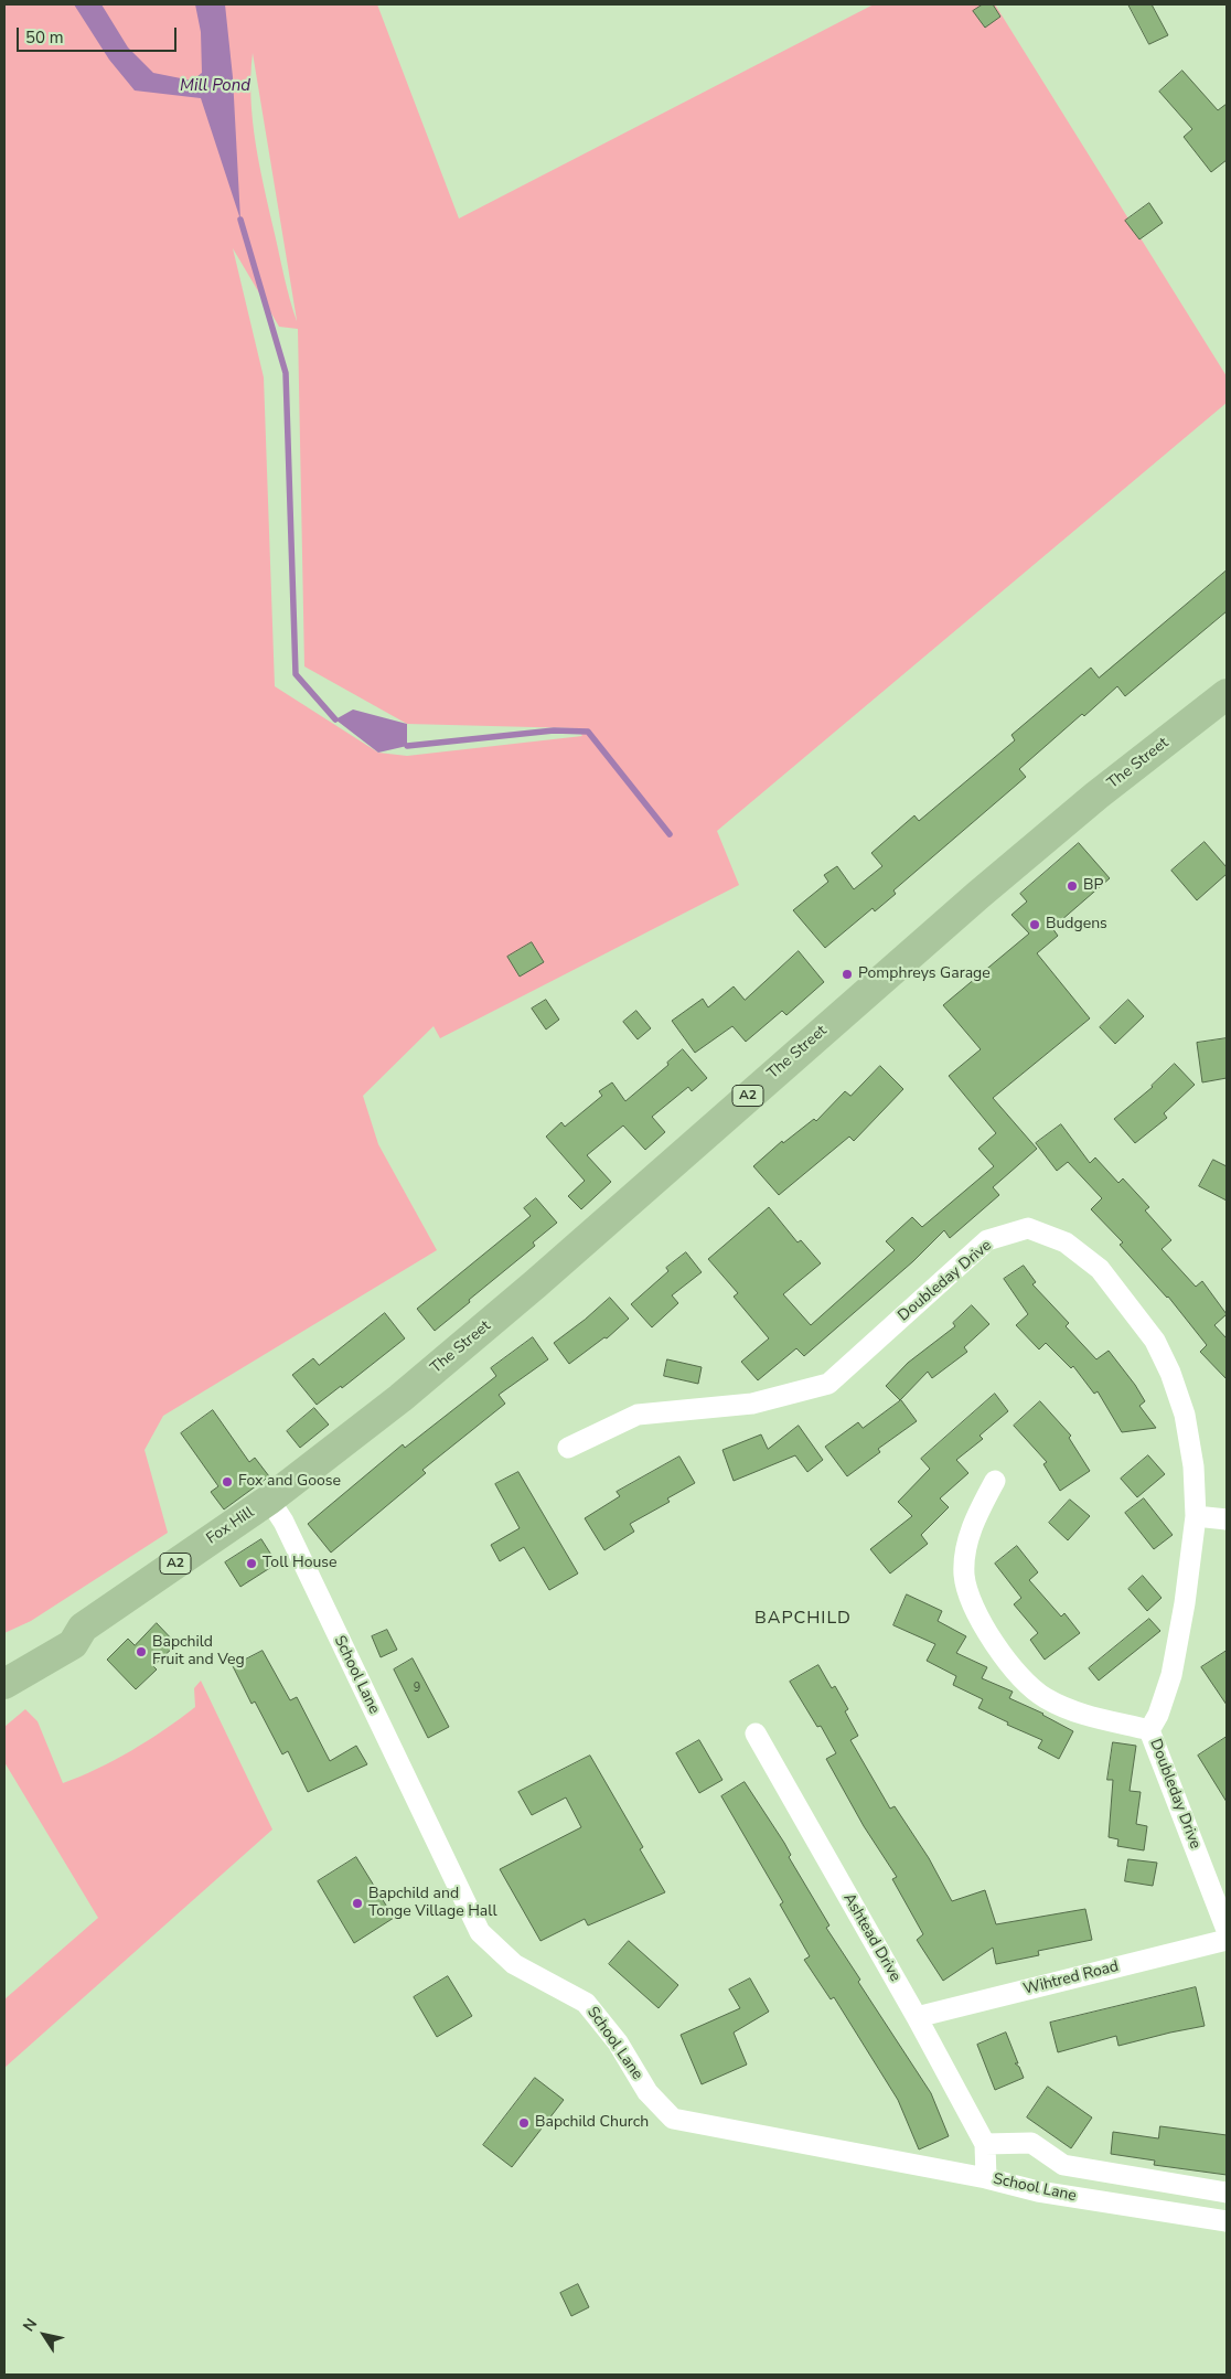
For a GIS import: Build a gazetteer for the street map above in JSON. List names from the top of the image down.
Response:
{
  "streets": {
    "main road": ["The Street", "A2", "Fox Hill"],
    "street": [
      "Doubleday Drive",
      "School Lane",
      "Ashtead Drive",
      "Wihtred Road"
    ]
  },
  "crossings": [
    ["The Street", "Fox Hill"],
    ["The Street", "School Lane"],
    ["Fox Hill", "School Lane"],
    ["School Lane", "Ashtead Drive"],
    ["Ashtead Drive", "Wihtred Road"]
  ],
  "districts": ["BAPCHILD"],
  "water": ["Mill Pond"],
  "places": [
    "BP",
    "Budgens",
    "Pomphreys Garage",
    "Fox and Goose",
    "Toll House",
    "Bapchild Fruit and Veg",
    "Bapchild and Tonge Village Hall",
    "Bapchild Church"
  ],
  "house_numbers": ["9"],
  "scale_bar": "50 m",
  "north": "top left"
}
